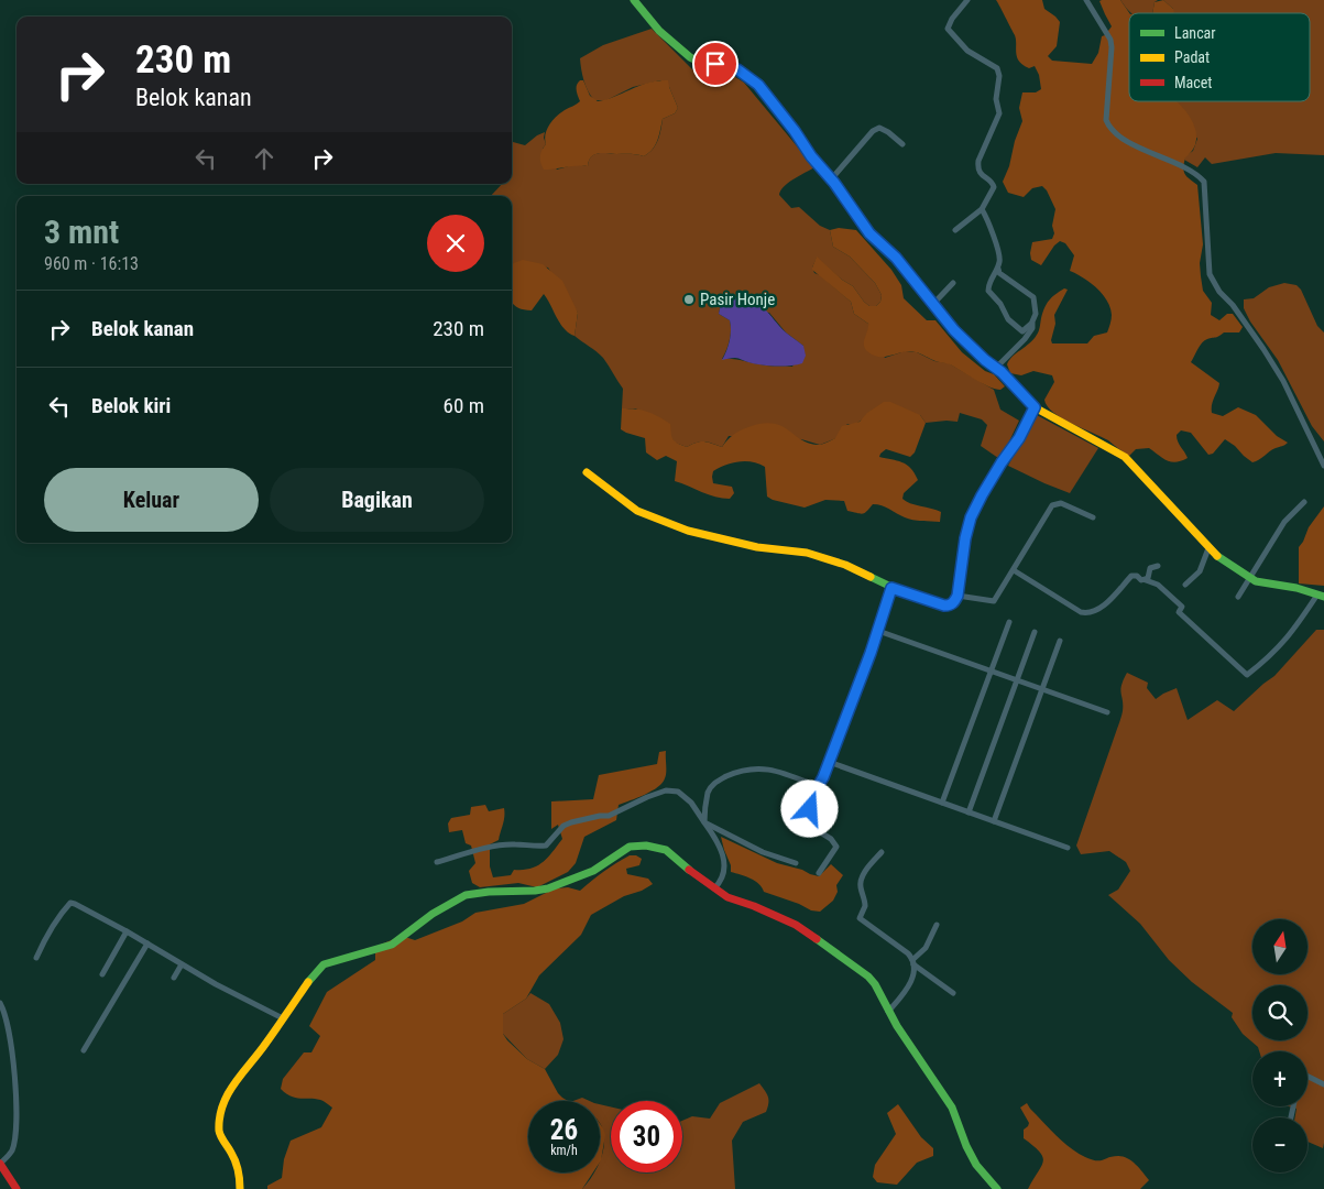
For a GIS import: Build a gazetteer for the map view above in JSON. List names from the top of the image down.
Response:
{
  "places": ["Pasir Honje"],
  "legend": ["Lancar", "Padat", "Macet"],
  "north": "top",
  "page": {
    "turn": ["230 m", "Belok kanan"],
    "heading": ["3 mnt", "960 m · 16:13"],
    "list": [
      {
        "name": "Belok kanan",
        "value": "230 m"
      },
      {
        "name": "Belok kiri",
        "value": "60 m"
      }
    ],
    "buttons": ["Keluar", "Bagikan"],
    "map_buttons": ["+", "−"],
    "speed": "26 km/h",
    "limit": "30"
  }
}
